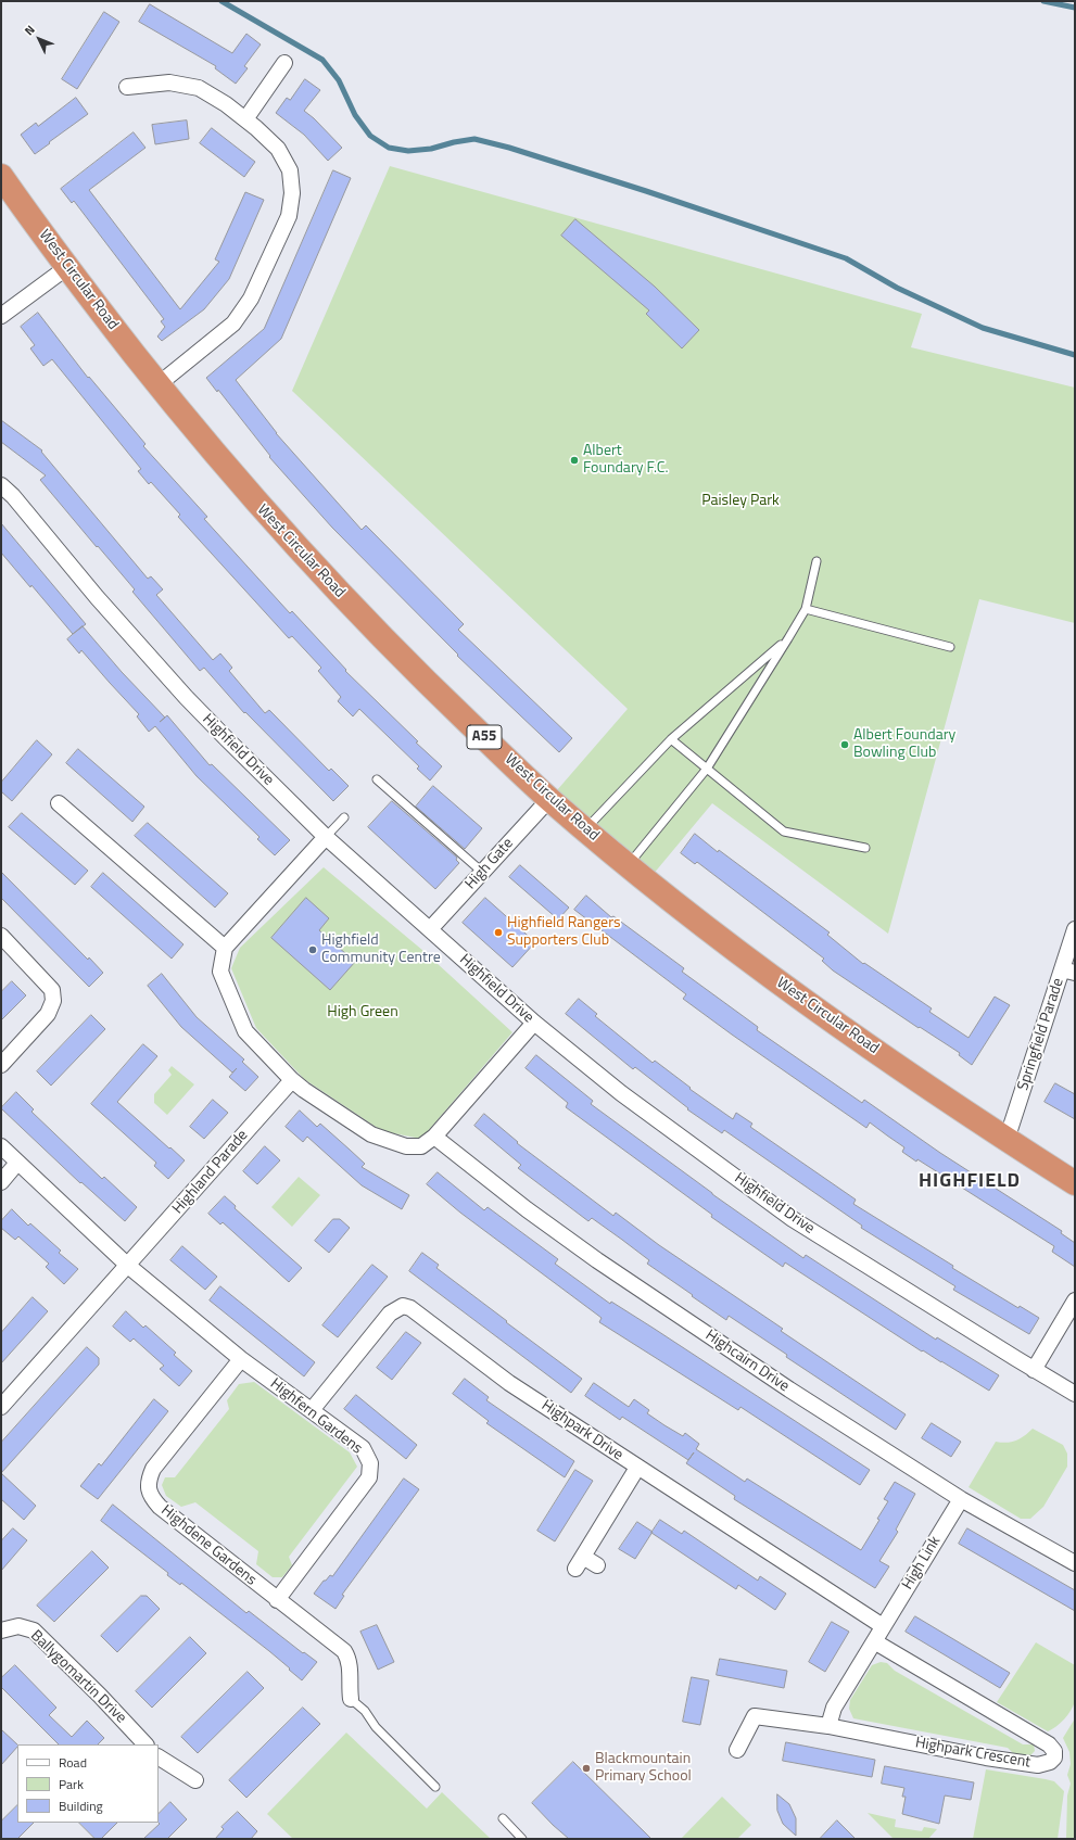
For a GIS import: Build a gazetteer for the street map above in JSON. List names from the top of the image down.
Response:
{
  "streets": {
    "highway": ["West Circular Road", "A55"],
    "street": [
      "Highfield Drive",
      "High Gate",
      "Springfield Parade",
      "Highland Parade",
      "Highcairn Drive",
      "Highfern Gardens",
      "Highpark Drive",
      "Highdene Gardens",
      "High Link",
      "Ballygomartin Drive",
      "Highpark Crescent"
    ]
  },
  "crossings": [
    ["West Circular Road", "High Gate"],
    ["West Circular Road", "Springfield Parade"],
    ["Highfield Drive", "High Gate"],
    ["Highland Parade", "Highfern Gardens"],
    ["Highcairn Drive", "High Link"],
    ["Highfern Gardens", "Highpark Drive"],
    ["Highfern Gardens", "Highdene Gardens"],
    ["Highpark Drive", "High Link"]
  ],
  "districts": ["HIGHFIELD"],
  "parks": ["Paisley Park", "High Green"],
  "places": [
    "Albert Foundary F.C.",
    "Albert Foundary Bowling Club",
    "Highfield Rangers Supporters Club",
    "Highfield Community Centre",
    "Blackmountain Primary School"
  ],
  "legend": ["Road", "Park", "Building"],
  "north": "top left"
}
